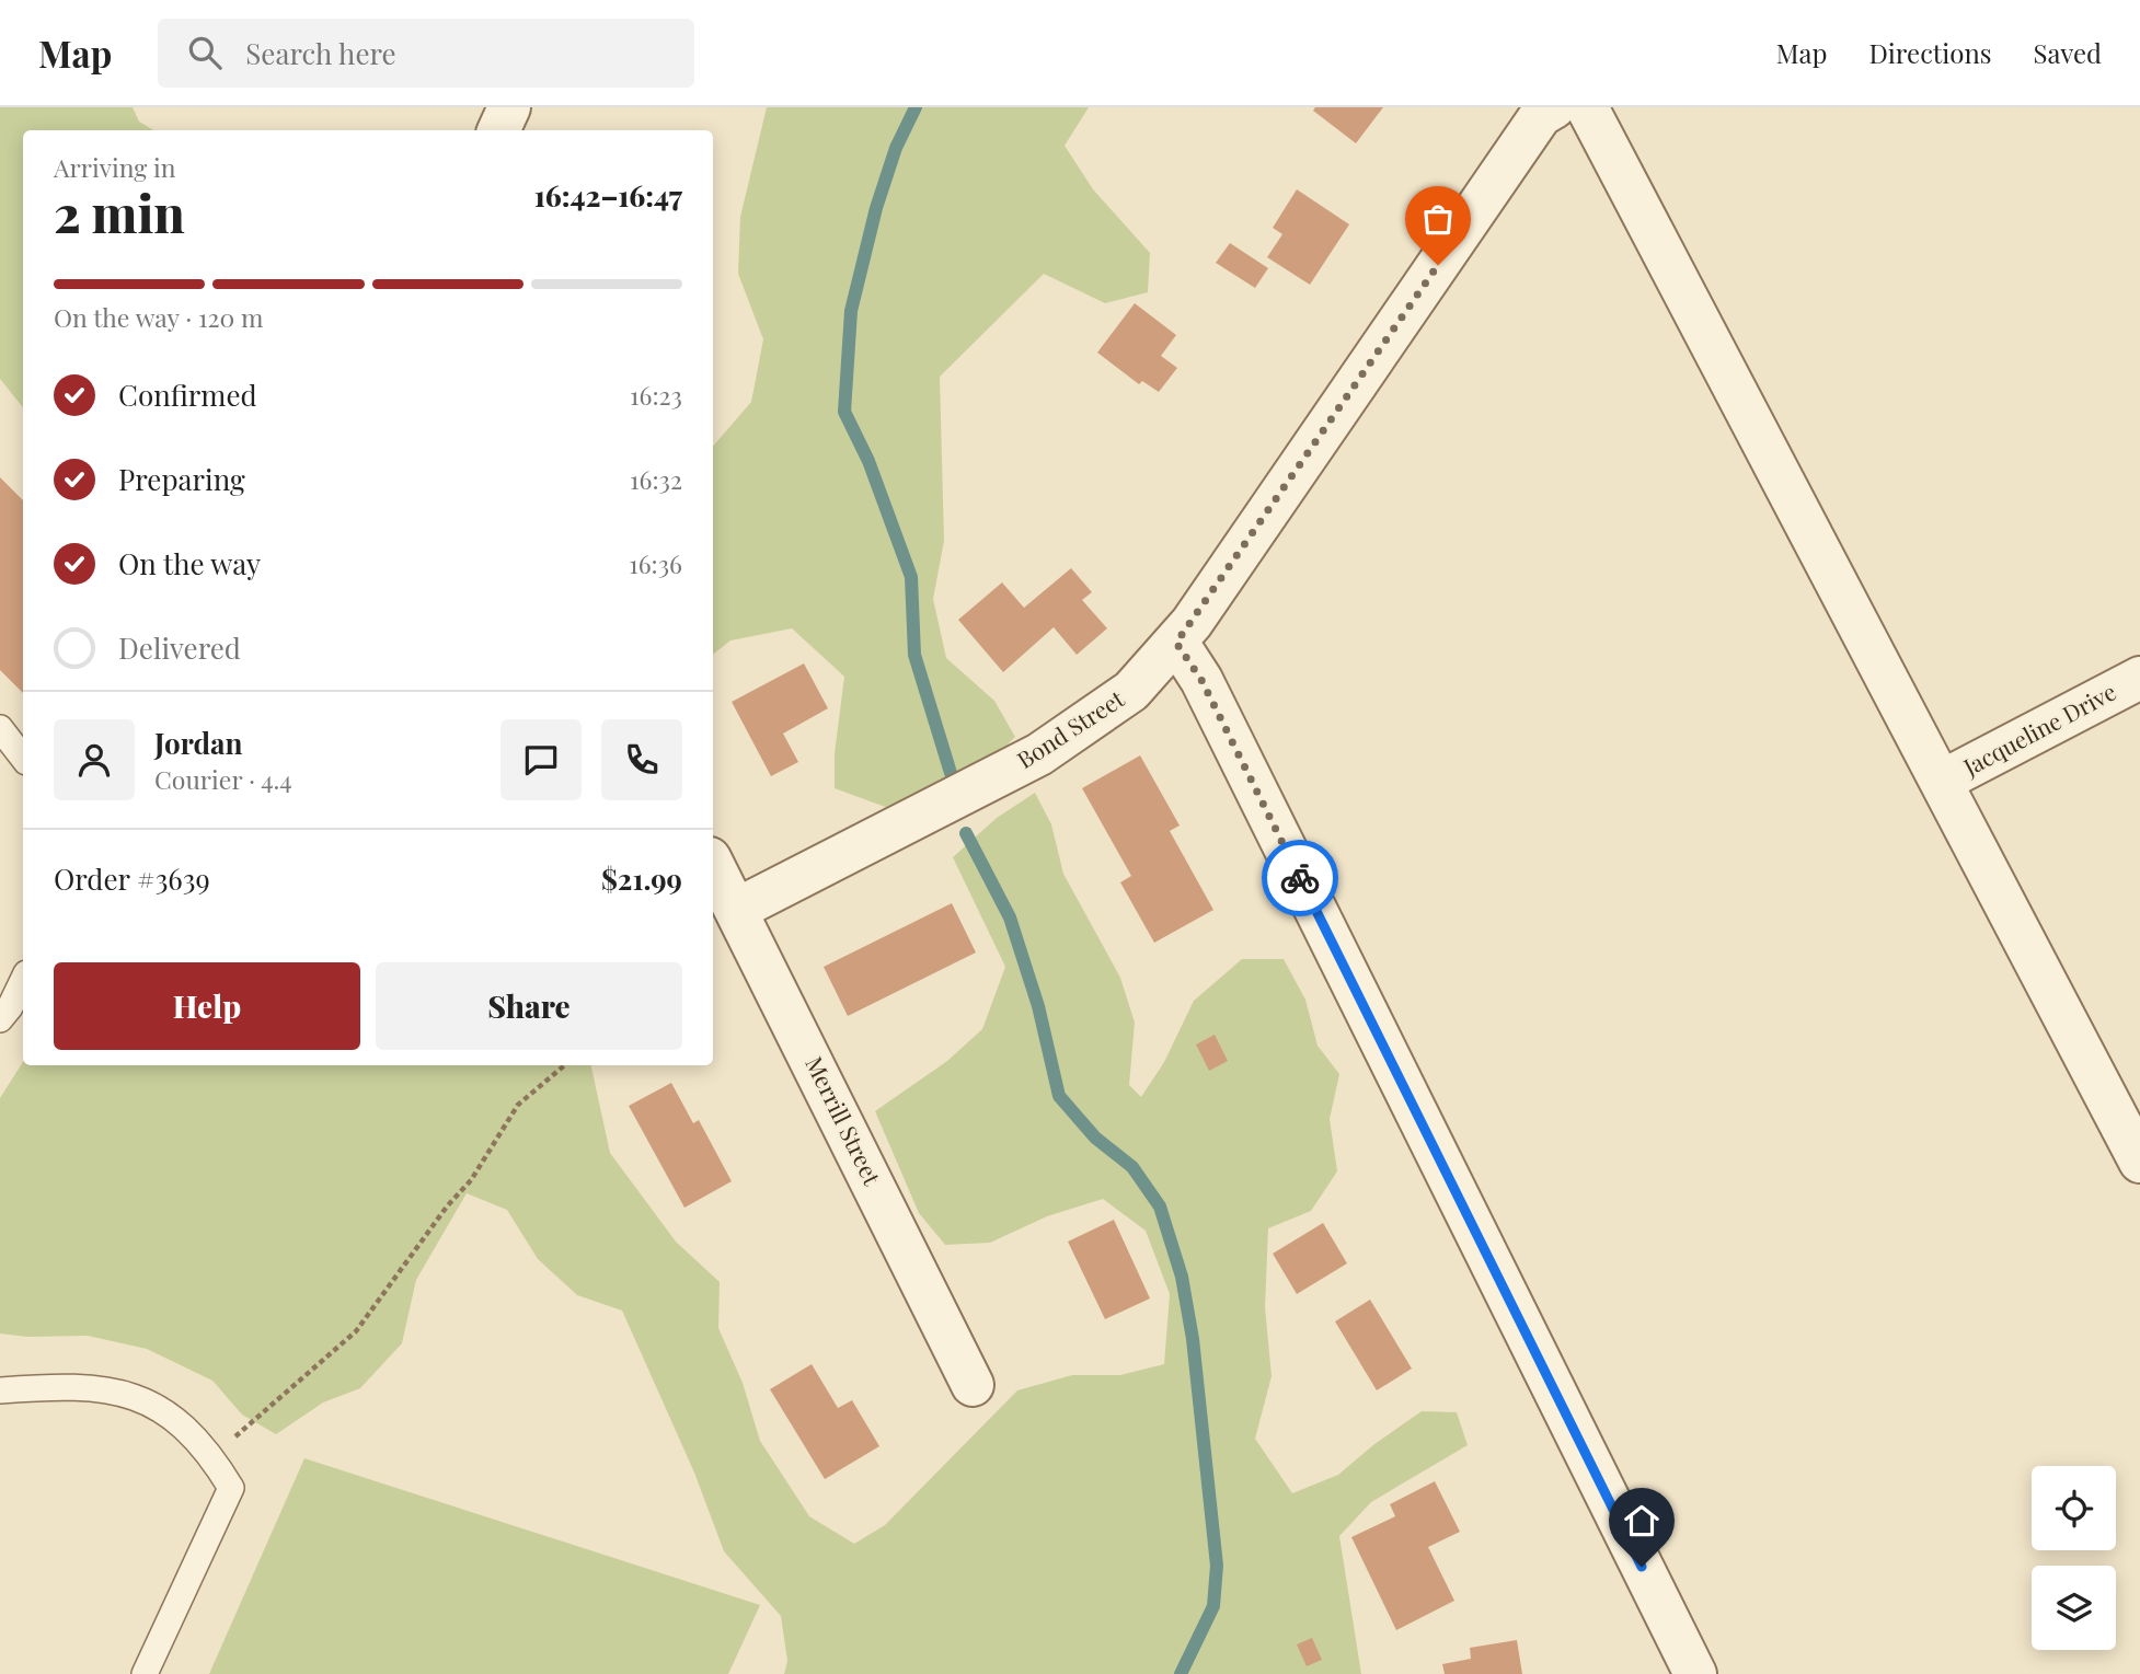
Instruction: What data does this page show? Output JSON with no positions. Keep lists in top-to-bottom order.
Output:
{
  "streets": {
    "street": ["Bond Street", "Jacqueline Drive", "Merrill Street"]
  },
  "crossings": [
    ["Bond Street", "Merrill Street"]
  ],
  "page": {
    "header": "Map",
    "search": "Search here",
    "nav": ["Map", "Directions", "Saved"],
    "heading": ["2 min", "Arriving in", "16:42–16:47"],
    "panel": [
      "Jordan",
      "Courier · 4.4",
      "Order #3639",
      "$21.99"
    ],
    "bar": "On the way · 120 m",
    "list": [
      ["Confirmed", "16:23"],
      ["Preparing", "16:32"],
      ["On the way", "16:36"],
      "Delivered"
    ],
    "buttons": ["Help", "Share"]
  }
}
